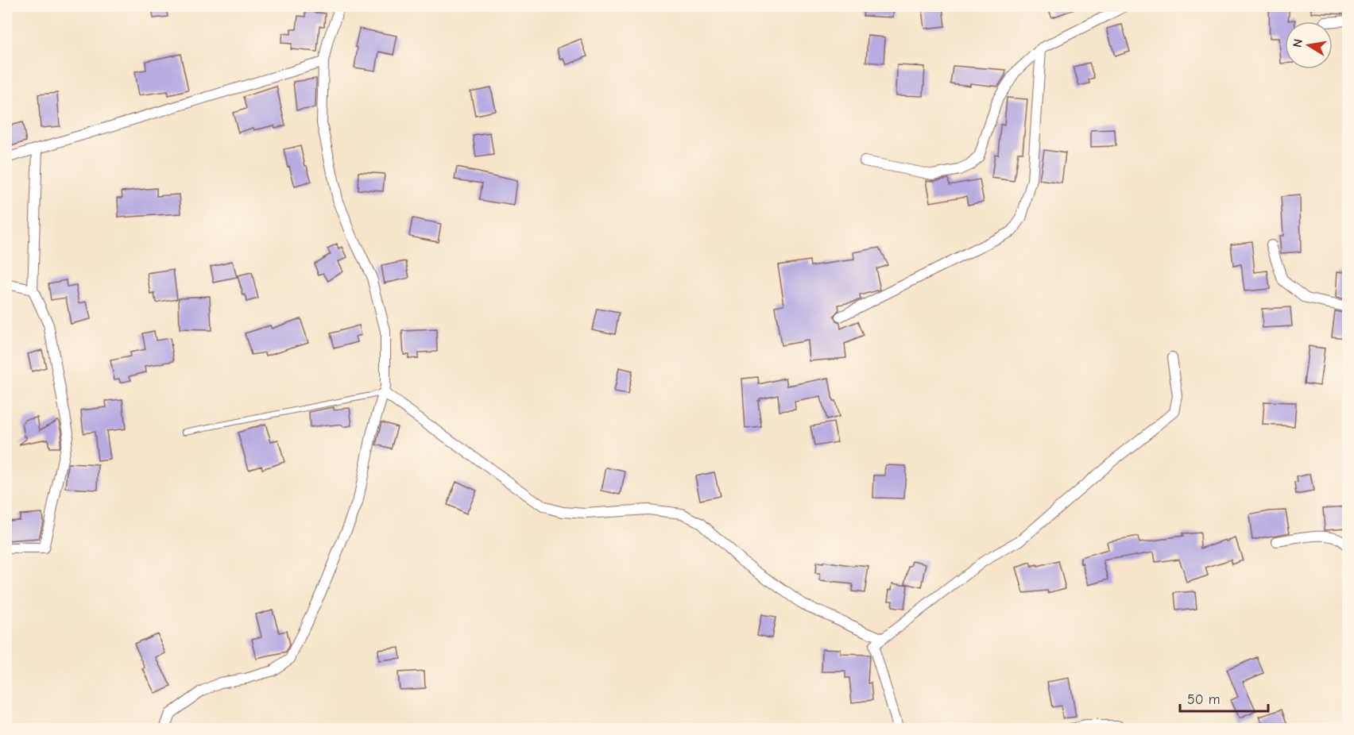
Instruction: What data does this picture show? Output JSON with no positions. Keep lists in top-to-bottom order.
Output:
{
  "scale_bar": "50 m",
  "north": "left"
}
